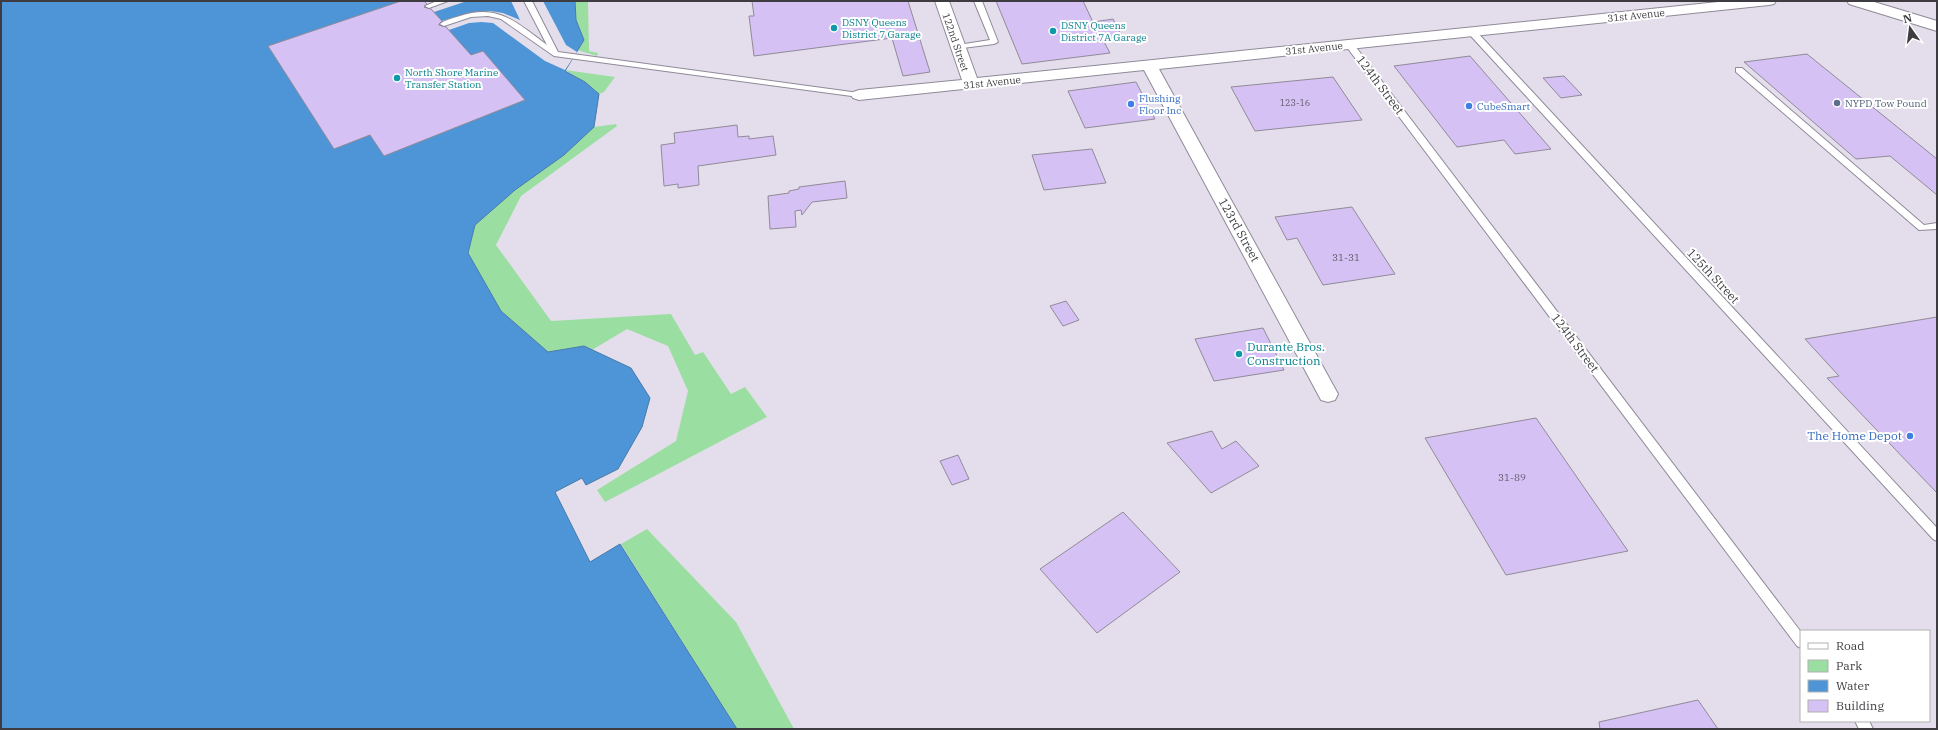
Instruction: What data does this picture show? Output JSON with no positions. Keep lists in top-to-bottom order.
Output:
{
  "streets": {
    "street": ["31st Avenue", "122nd Street", "123rd Street"],
    "lane": ["124th Street", "125th Street"]
  },
  "crossings": [
    ["31st Avenue", "122nd Street"],
    ["31st Avenue", "124th Street"],
    ["31st Avenue", "123rd Street"],
    ["31st Avenue", "125th Street"]
  ],
  "places": [
    "DSNY Queens District 7 Garage",
    "DSNY Queens District 7A Garage",
    "North Shore Marine Transfer Station",
    "NYPD Tow Pound",
    "Flushing Floor Inc",
    "CubeSmart",
    "Durante Bros. Construction",
    "The Home Depot"
  ],
  "house_numbers": ["123-16", "31-31", "31-89"],
  "legend": [
    "Road",
    "Park",
    "Water",
    "Building"
  ],
  "north": "top"
}
